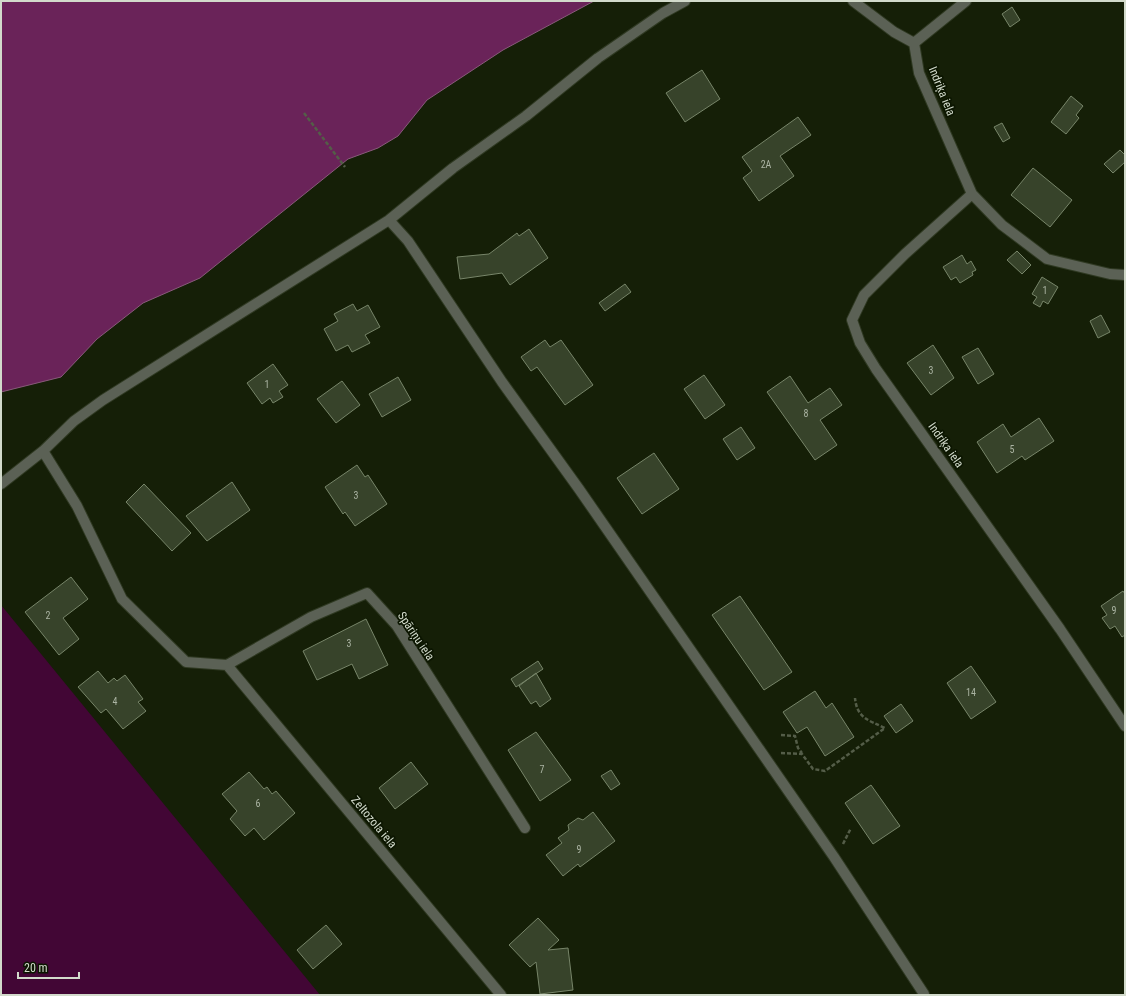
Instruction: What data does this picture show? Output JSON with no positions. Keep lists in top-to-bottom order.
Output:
{
  "streets": {
    "street": ["Indriķa iela", "Spāriņu iela", "Zeltozola iela"]
  },
  "crossings": [
    ["Spāriņu iela", "Zeltozola iela"]
  ],
  "house_numbers": [
    "2A",
    "1",
    "3",
    "1",
    "8",
    "5",
    "3",
    "9",
    "2",
    "3",
    "14",
    "4",
    "7",
    "6",
    "9"
  ],
  "scale_bar": "20 m"
}
